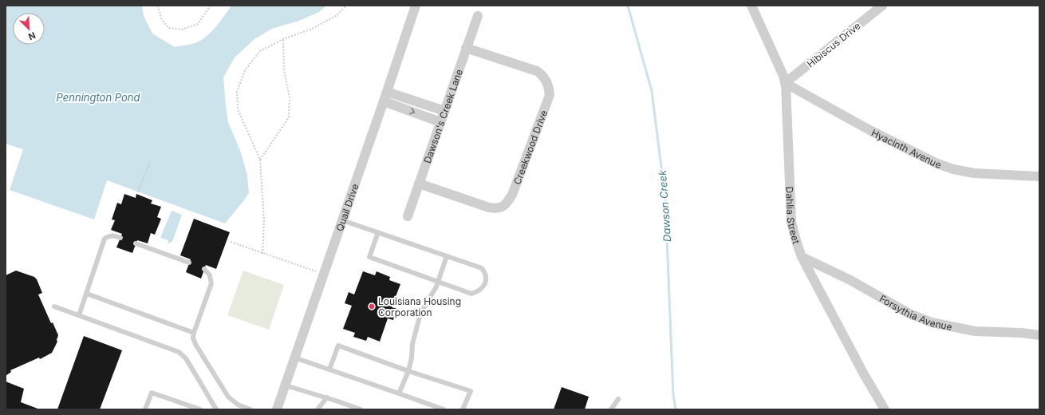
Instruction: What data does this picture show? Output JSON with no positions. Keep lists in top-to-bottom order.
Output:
{
  "streets": {
    "street": [
      "Hibiscus Drive",
      "Dawson's Creek Lane",
      "Creekwood Drive",
      "Hyacinth Avenue",
      "Quail Drive",
      "Dahlia Street",
      "Forsythia Avenue"
    ]
  },
  "crossings": [
    ["Hibiscus Drive", "Hyacinth Avenue"],
    ["Hibiscus Drive", "Dahlia Street"],
    ["Dawson's Creek Lane", "Creekwood Drive"],
    ["Hyacinth Avenue", "Dahlia Street"],
    ["Dahlia Street", "Forsythia Avenue"]
  ],
  "water": ["Pennington Pond", "Dawson Creek"],
  "places": ["Louisiana Housing Corporation"],
  "north": "bottom right"
}
